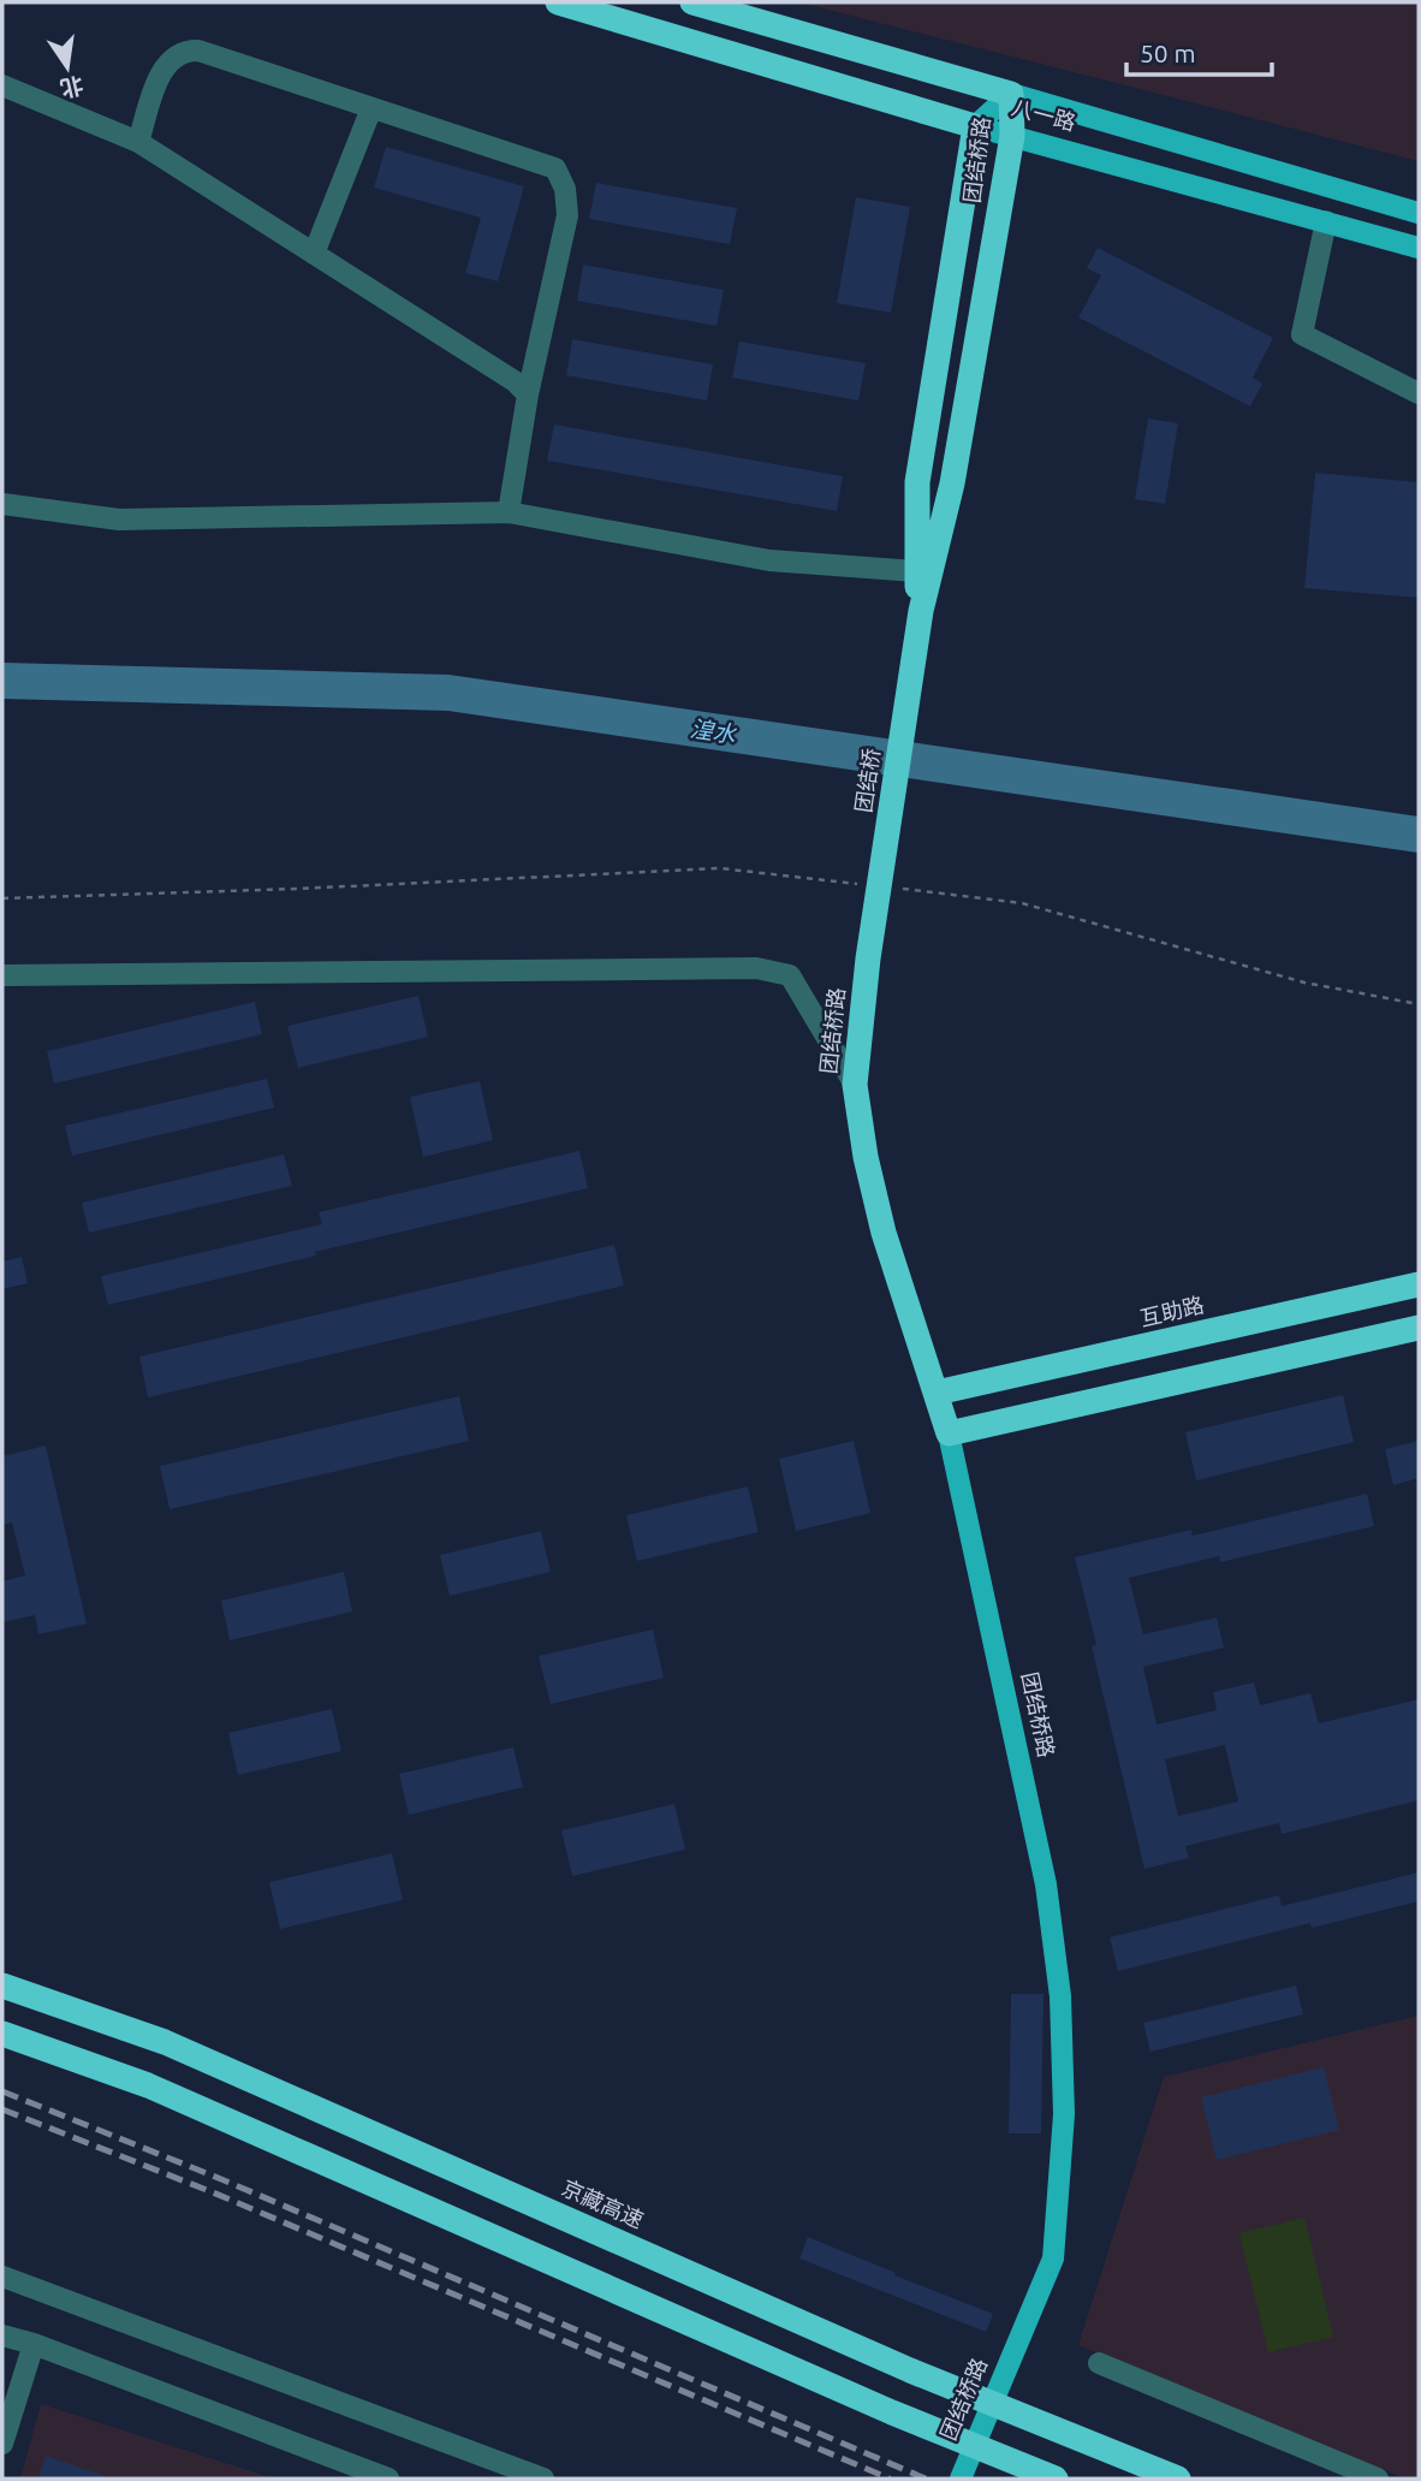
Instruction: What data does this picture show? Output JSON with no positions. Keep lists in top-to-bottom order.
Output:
{
  "streets": {
    "highway": [
      "八一路",
      "团结桥路",
      "团结桥",
      "互助路",
      "京藏高速"
    ]
  },
  "crossings": [
    ["八一路", "团结桥路"],
    ["团结桥路", "团结桥"],
    ["团结桥路", "互助路"]
  ],
  "water": ["湟水"],
  "scale_bar": "50 m",
  "north": "bottom"
}
